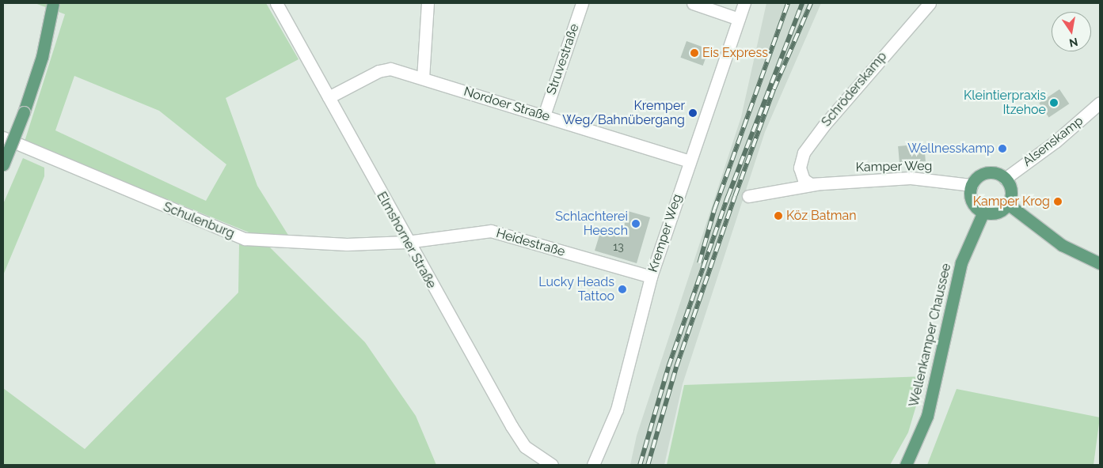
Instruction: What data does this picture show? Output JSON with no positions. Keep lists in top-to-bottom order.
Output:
{
  "streets": {
    "main road": ["Wellenkamper Chaussee"],
    "street": [
      "Struvestraße",
      "Schröderskamp",
      "Nordoer Straße",
      "Alsenskamp",
      "Kamper Weg",
      "Schulenburg",
      "Kremper Weg",
      "Elmshorner Straße",
      "Heidestraße"
    ]
  },
  "crossings": [
    ["Struvestraße", "Nordoer Straße"],
    ["Schröderskamp", "Kamper Weg"],
    ["Nordoer Straße", "Kremper Weg"],
    ["Nordoer Straße", "Elmshorner Straße"],
    ["Alsenskamp", "Kamper Weg"],
    ["Alsenskamp", "Wellenkamper Chaussee"],
    ["Kamper Weg", "Wellenkamper Chaussee"],
    ["Schulenburg", "Elmshorner Straße"],
    ["Schulenburg", "Heidestraße"],
    ["Kremper Weg", "Heidestraße"],
    ["Elmshorner Straße", "Heidestraße"]
  ],
  "places": [
    "Eis Express",
    "Kleintierpraxis Itzehoe",
    "Kremper Weg/Bahnübergang",
    "Wellnesskamp",
    "Kamper Krog",
    "Köz Batman",
    "Schlachterei Heesch",
    "Lucky Heads Tattoo"
  ],
  "house_numbers": ["13"],
  "north": "bottom"
}
